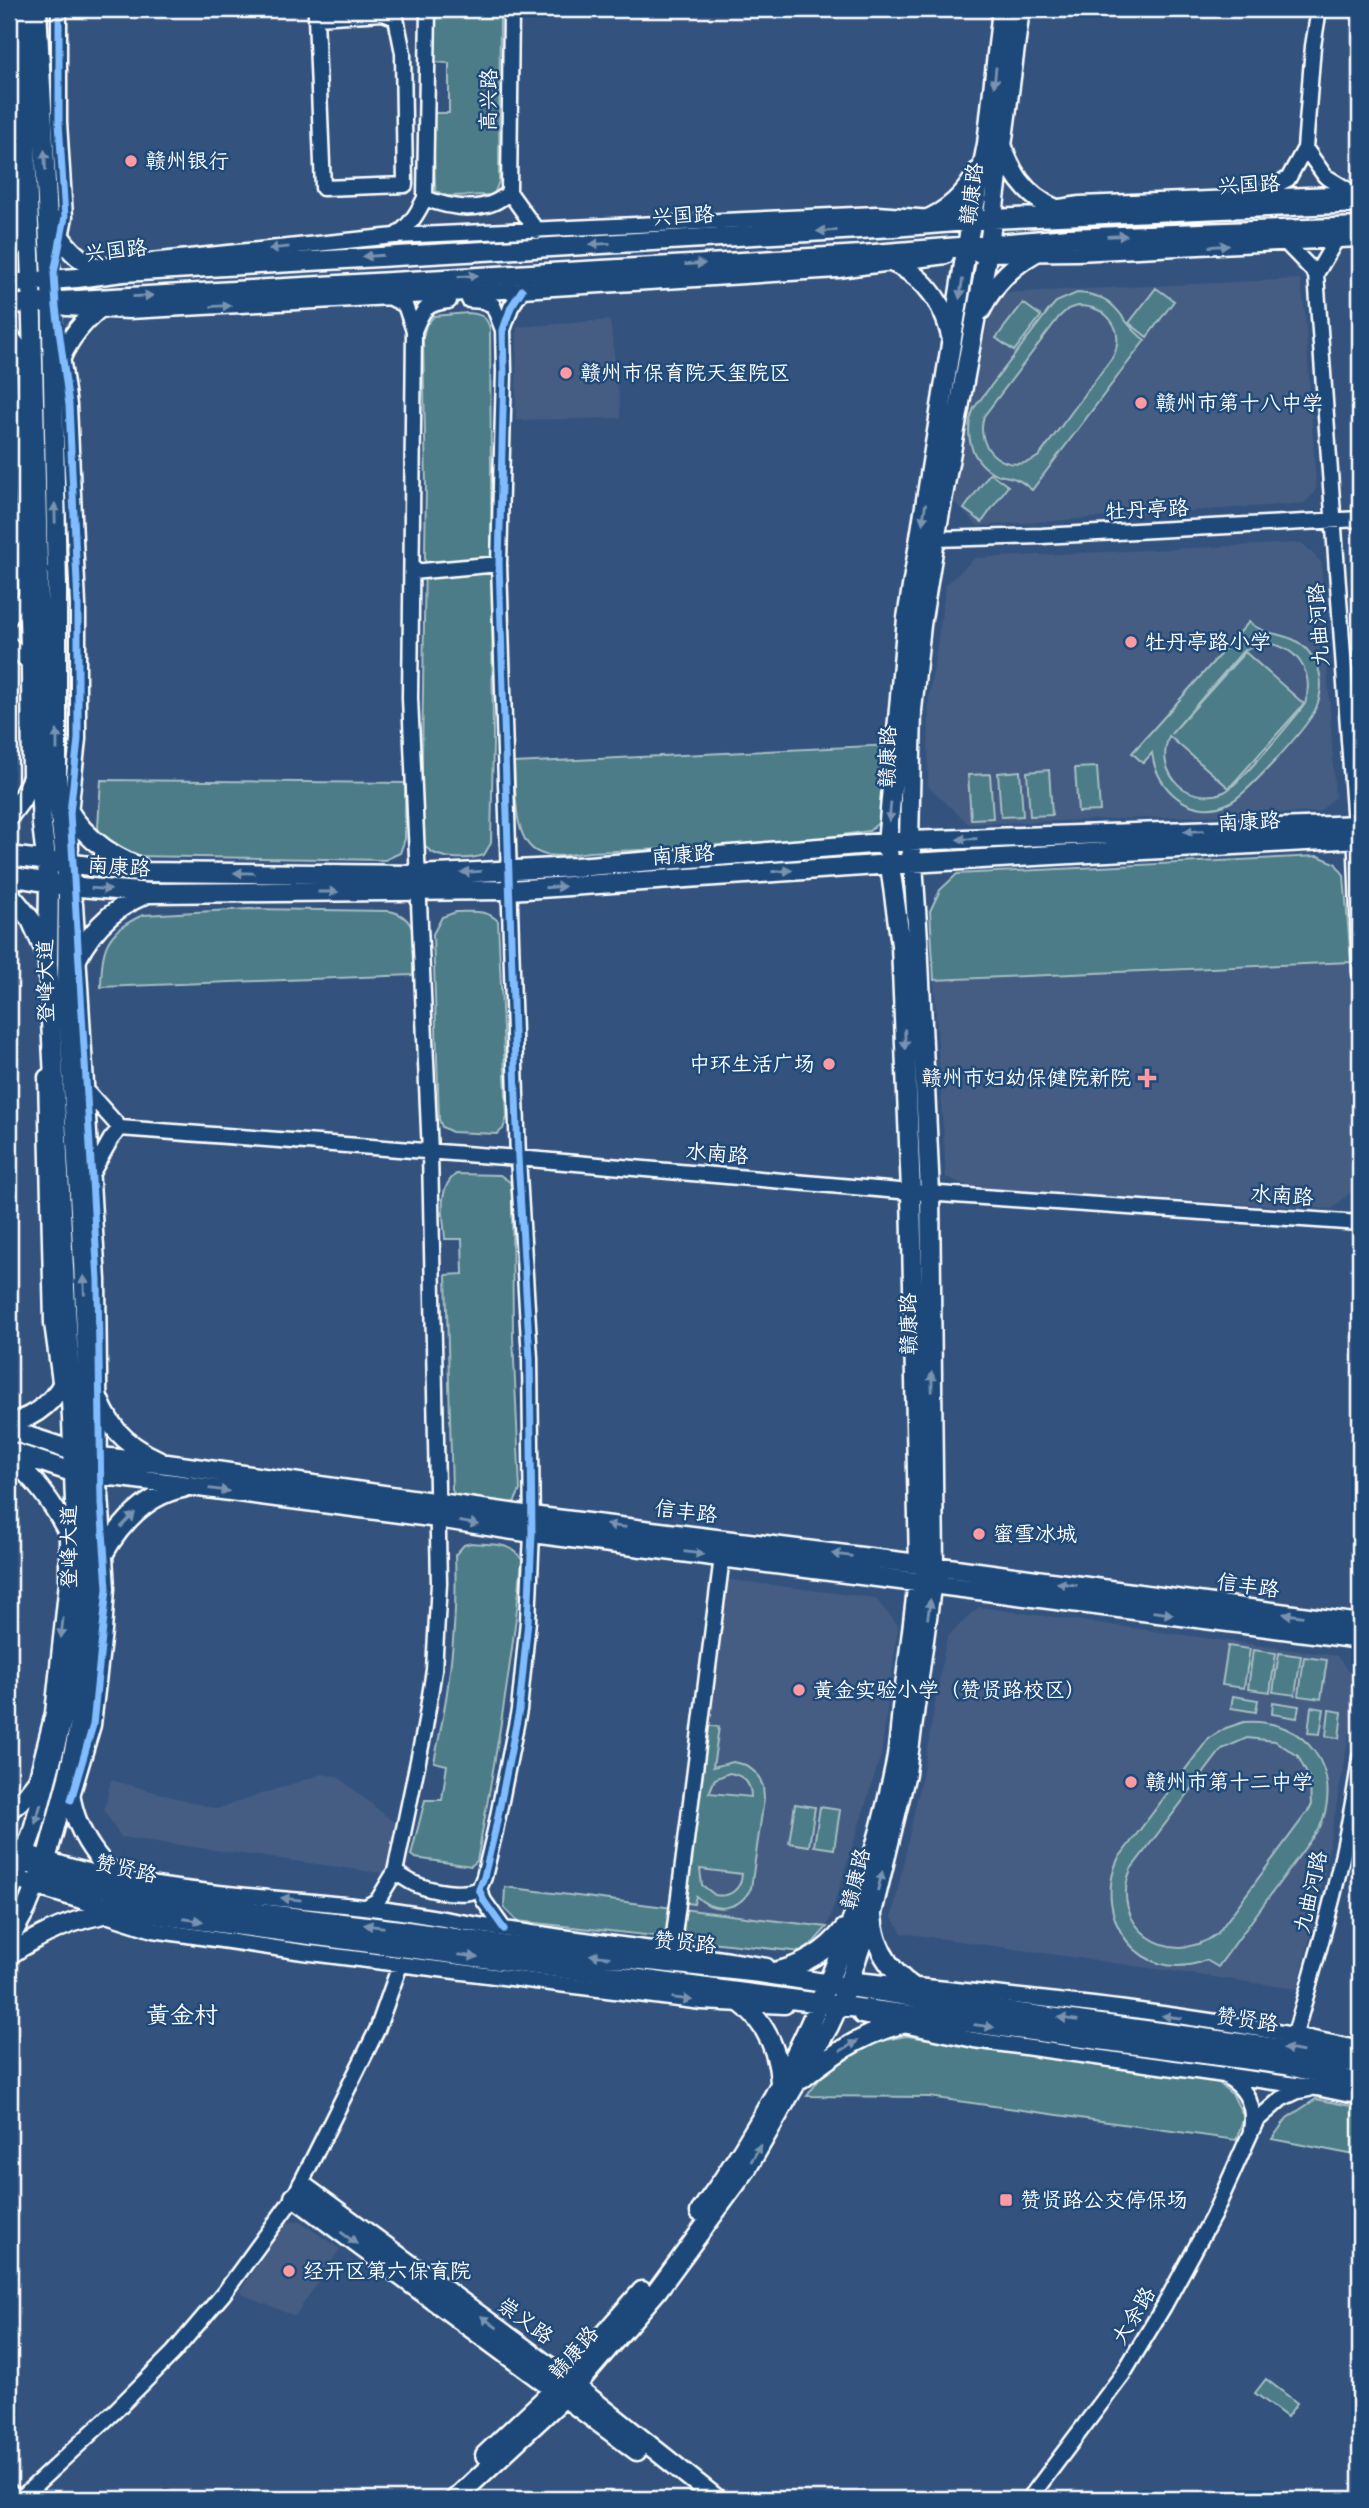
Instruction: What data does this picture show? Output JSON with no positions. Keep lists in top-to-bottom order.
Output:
{
  "streets": {
    "main road": [
      "兴国路",
      "赣康路",
      "南康路",
      "登峰大道",
      "信丰路",
      "赞贤路",
      "崇义路"
    ],
    "street": [
      "高兴路",
      "牡丹亭路",
      "九曲河路",
      "水南路",
      "大余路"
    ]
  },
  "crossings": [
    ["兴国路", "赣康路"],
    ["兴国路", "登峰大道"],
    ["赣康路", "牡丹亭路"],
    ["赣康路", "南康路"],
    ["赣康路", "水南路"],
    ["赣康路", "信丰路"],
    ["赣康路", "赞贤路"],
    ["赣康路", "崇义路"],
    ["牡丹亭路", "九曲河路"],
    ["九曲河路", "南康路"],
    ["南康路", "登峰大道"],
    ["登峰大道", "信丰路"],
    ["登峰大道", "赞贤路"]
  ],
  "districts": ["黄金村"],
  "places": {
    "other": [
      "赣州银行",
      "赣州市保育院天玺院区",
      "赣州市第十八中学",
      "牡丹亭路小学",
      "中环生活广场",
      "蜜雪冰城",
      "黄金实验小学（赞贤路校区）",
      "赣州市第十二中学",
      "经开区第六保育院"
    ],
    "health": ["赣州市妇幼保健院新院"],
    "transit": ["赞贤路公交停保场"]
  }
}
